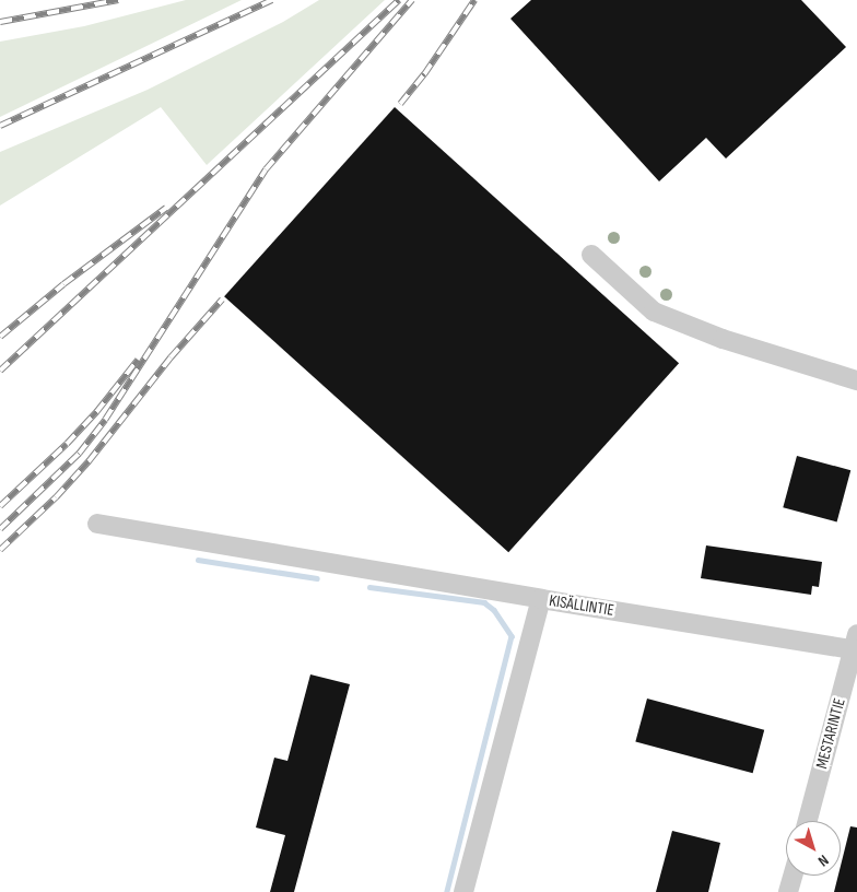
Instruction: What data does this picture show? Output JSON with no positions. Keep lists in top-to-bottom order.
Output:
{
  "streets": {
    "street": ["KISÄLLINTIE", "MESTARINTIE"]
  },
  "crossings": [
    ["KISÄLLINTIE", "MESTARINTIE"]
  ],
  "north": "bottom right"
}
